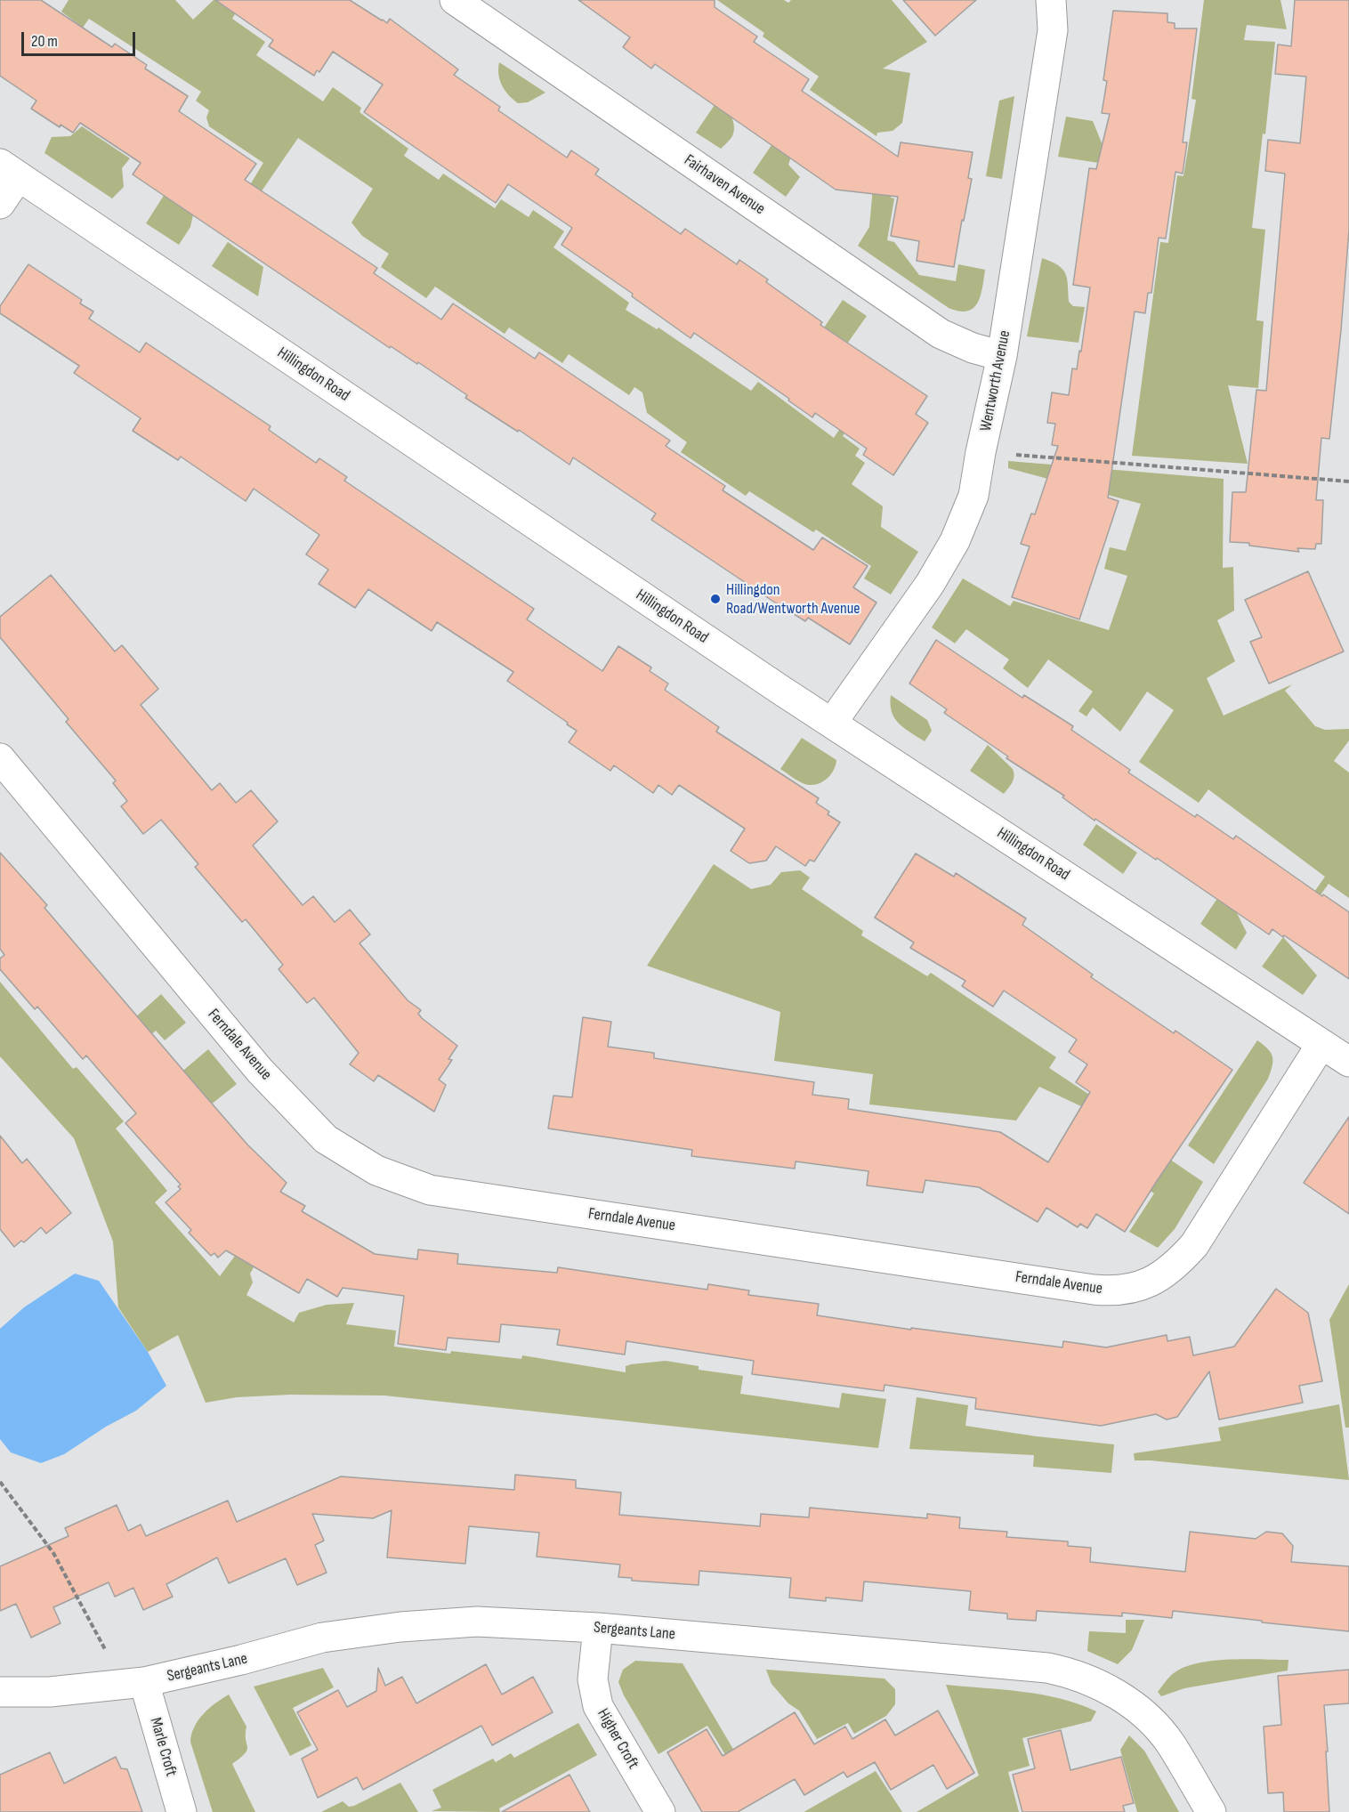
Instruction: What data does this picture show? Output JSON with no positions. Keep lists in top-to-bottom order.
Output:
{
  "streets": {
    "street": [
      "Fairhaven Avenue",
      "Hillingdon Road",
      "Wentworth Avenue",
      "Ferndale Avenue",
      "Sergeants Lane",
      "Higher Croft",
      "Marle Croft"
    ]
  },
  "crossings": [
    ["Fairhaven Avenue", "Wentworth Avenue"],
    ["Hillingdon Road", "Wentworth Avenue"],
    ["Hillingdon Road", "Ferndale Avenue"],
    ["Sergeants Lane", "Higher Croft"],
    ["Sergeants Lane", "Marle Croft"]
  ],
  "places": ["Hillingdon Road/Wentworth Avenue"],
  "scale_bar": "20 m"
}
